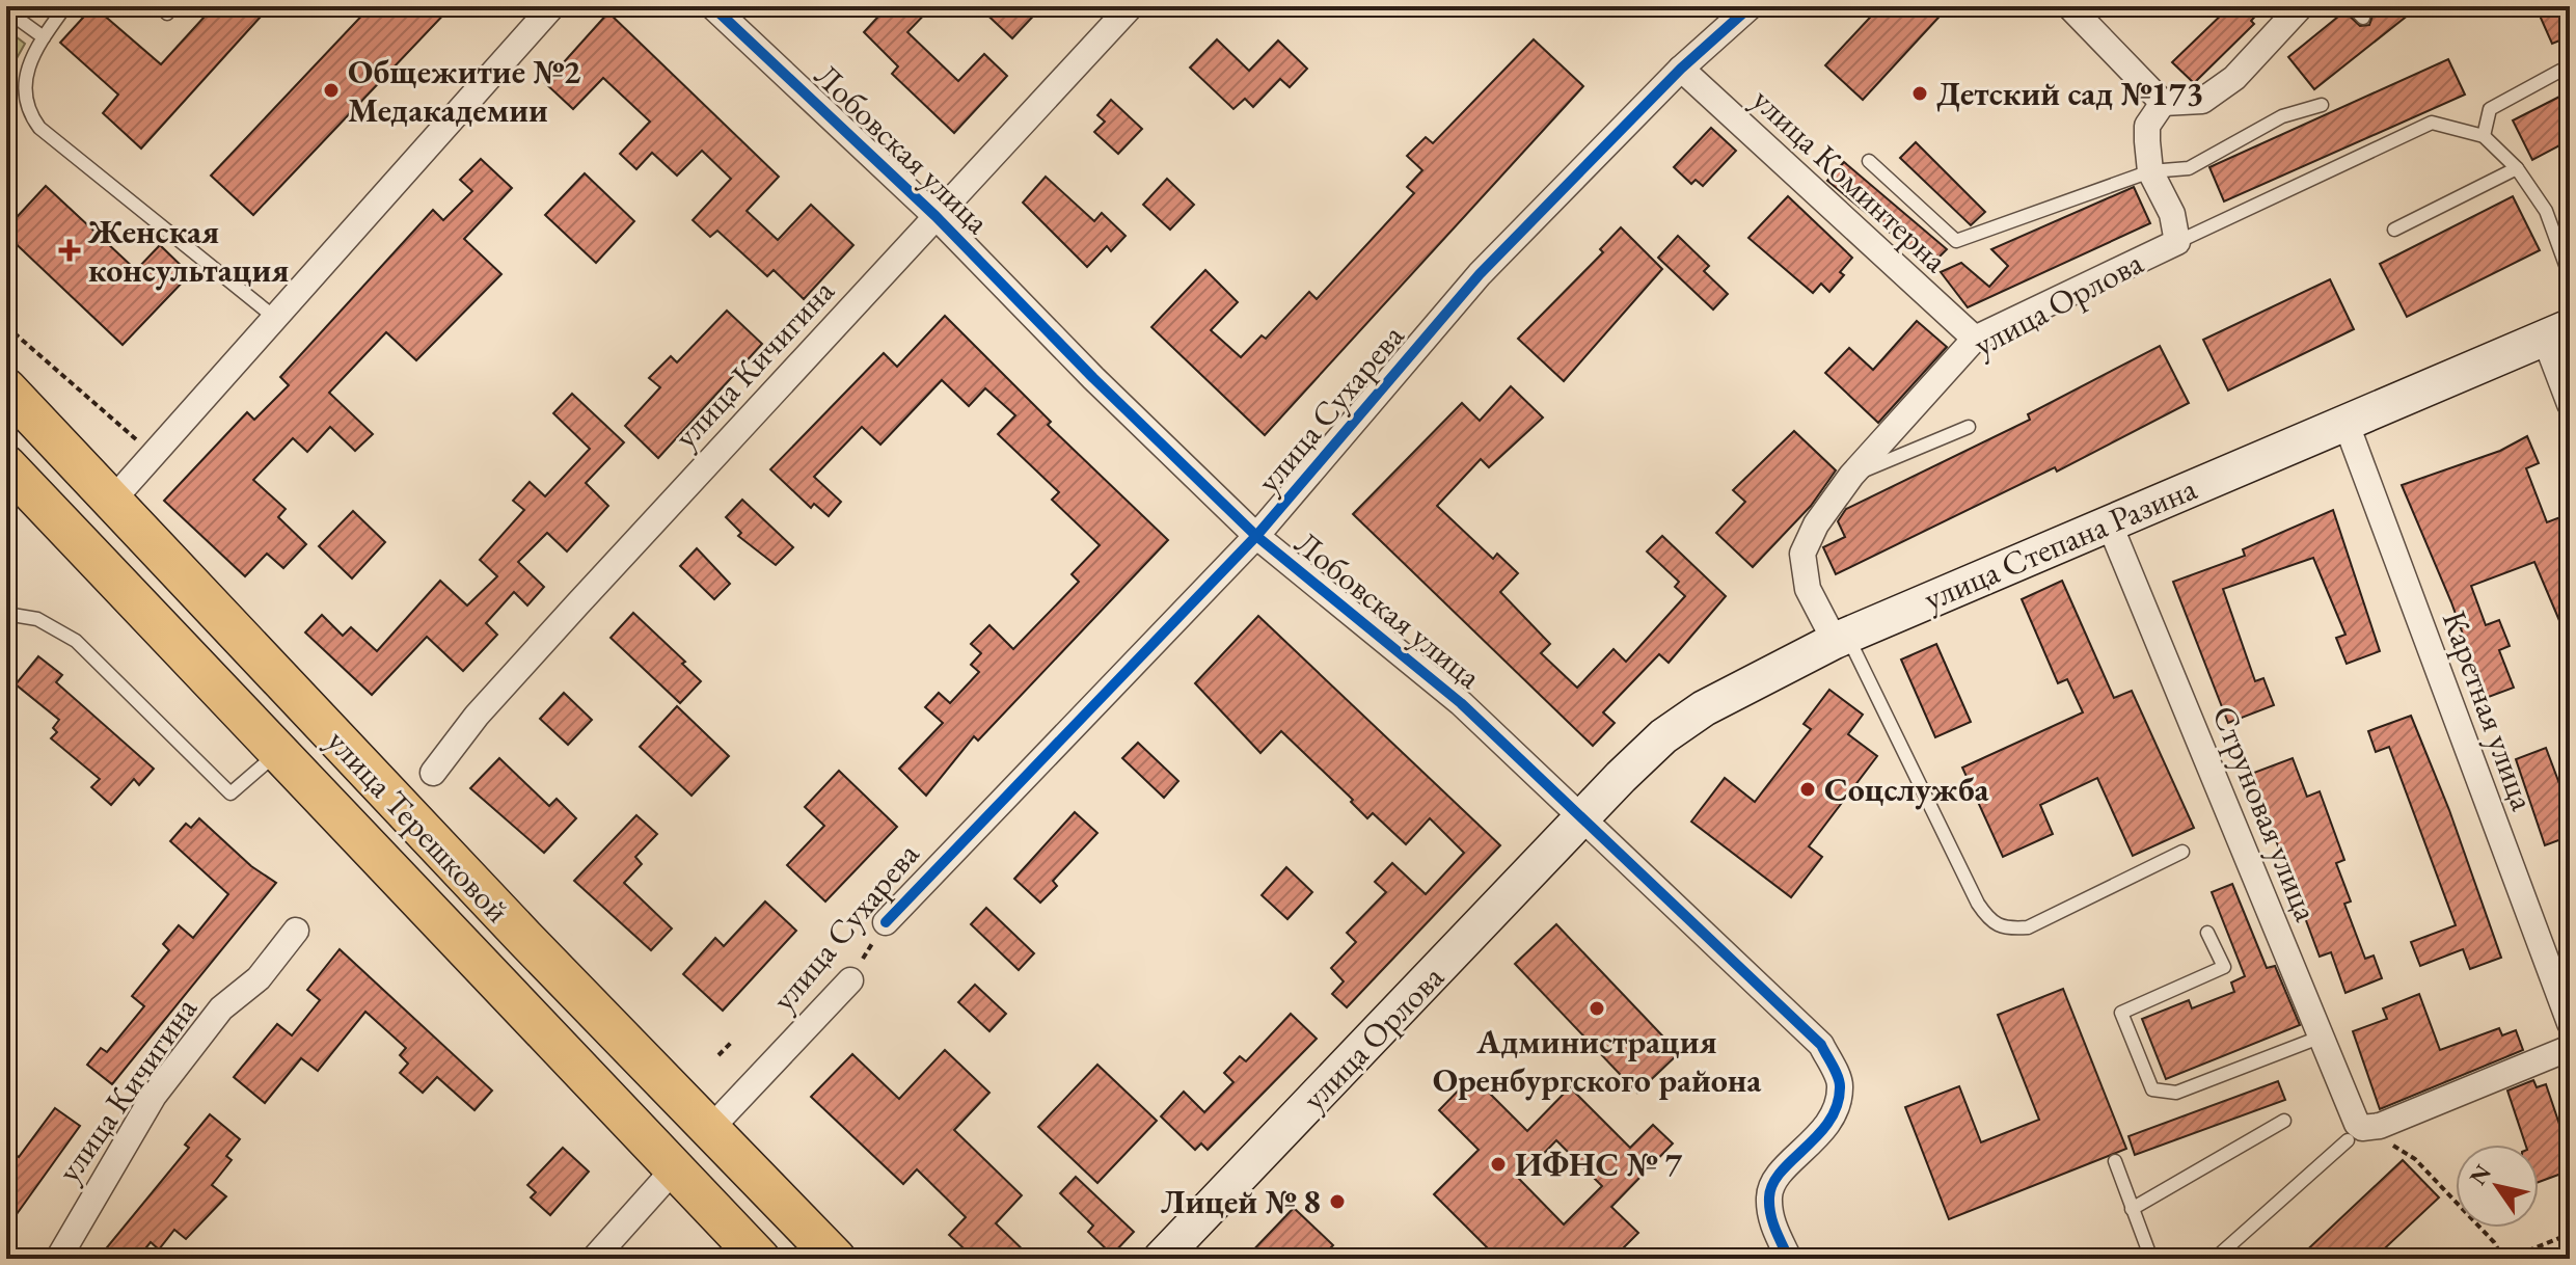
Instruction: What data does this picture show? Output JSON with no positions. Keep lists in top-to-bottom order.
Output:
{
  "streets": {
    "main road": ["улица Орлова", "улица Степана Разина", "улица Терешковой"],
    "street": [
      "Лобовская улица",
      "улица Коминтерна",
      "улица Кичигина",
      "улица Сухарева",
      "Каретная улица",
      "Струновая улица"
    ]
  },
  "crossings": [
    ["Лобовская улица", "улица Орлова"],
    ["Лобовская улица", "улица Кичигина"],
    ["Лобовская улица", "улица Сухарева"],
    ["Лобовская улица", "улица Степана Разина"],
    ["улица Коминтерна", "улица Орлова"],
    ["улица Коминтерна", "улица Сухарева"],
    ["улица Орлова", "улица Степана Разина"],
    ["улица Сухарева", "улица Терешковой"],
    ["улица Степана Разина", "Каретная улица"],
    ["улица Степана Разина", "Струновая улица"]
  ],
  "places": {
    "other": [
      "Общежитие №2 Медакадемии",
      "Детский сад №173",
      "Соцслужба",
      "Администрация Оренбургского района",
      "ИФНС № 7",
      "Лицей № 8"
    ],
    "health": ["Женская консультация"]
  },
  "north": "top left"
}
